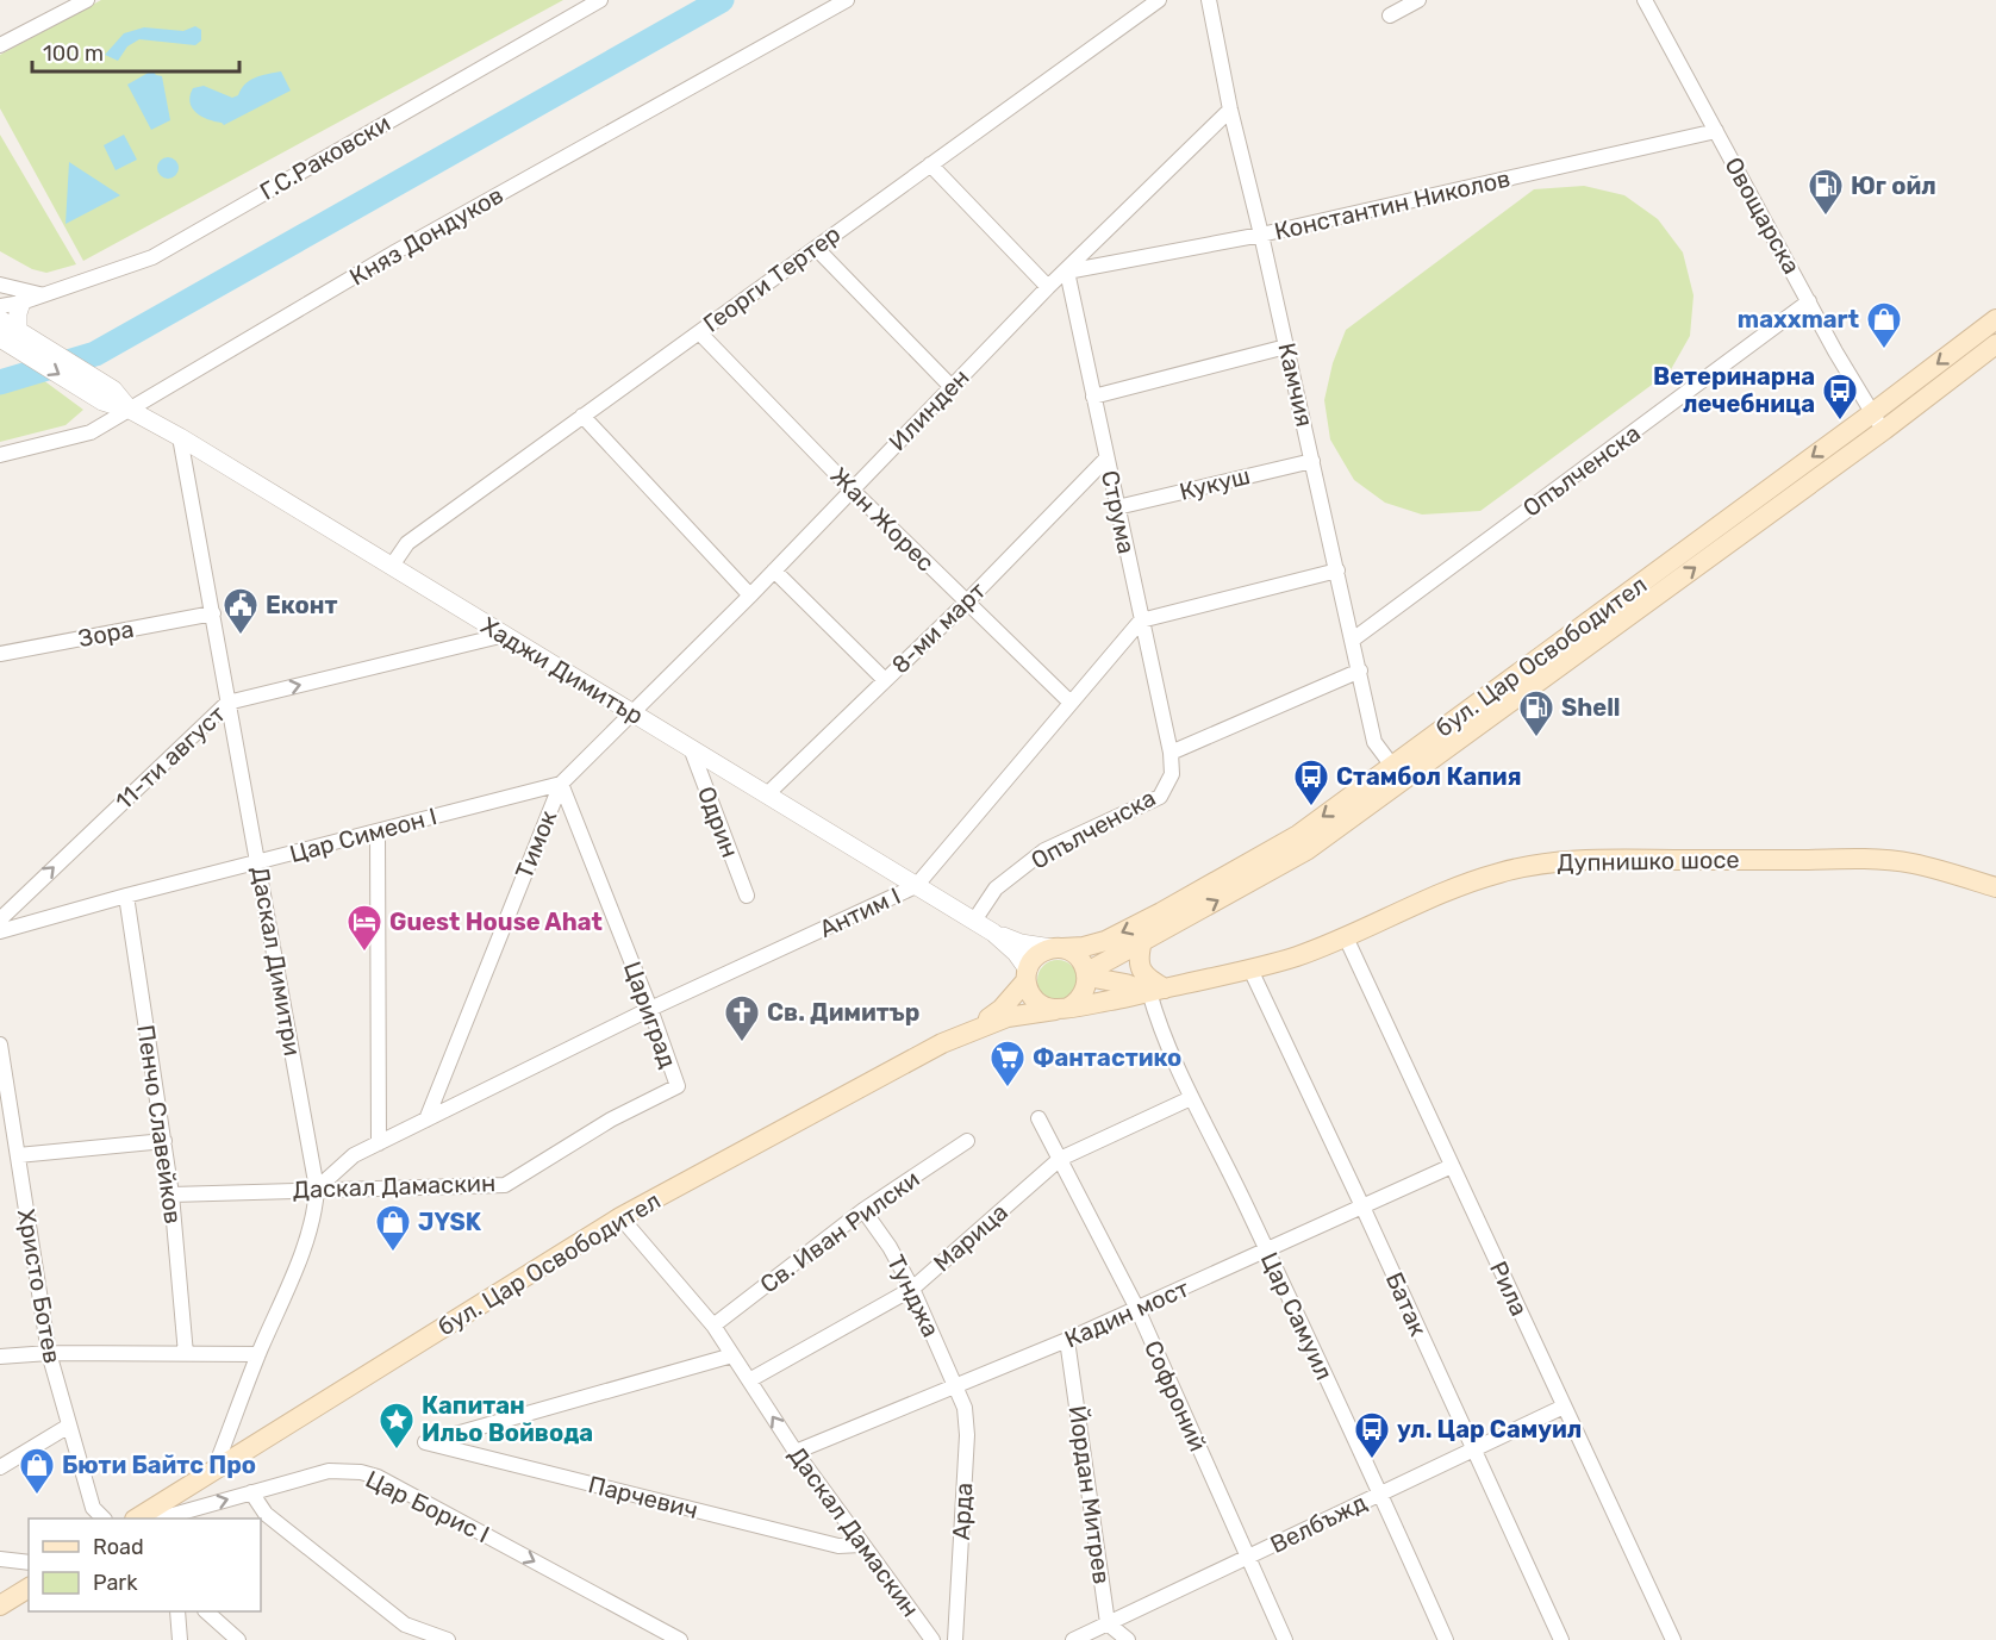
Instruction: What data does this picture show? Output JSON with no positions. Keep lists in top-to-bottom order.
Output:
{
  "streets": {
    "main road": ["бул. Цар Освободител", "Дупнишко шосе"],
    "street": [
      "Г.С.Раковски",
      "Константин Николов",
      "Овощарска",
      "Княз Дондуков",
      "Георги Тертер",
      "Камчия",
      "Илинден",
      "Опълченска",
      "Кукуш",
      "Струма",
      "Жан Жорес",
      "8-ми март",
      "Зора",
      "Хаджи Димитър",
      "11-ти август",
      "Одрин",
      "Цар Симеон I",
      "Тимок",
      "Антим I",
      "Даскал Димитри",
      "Цариград",
      "Пенчо Славейков",
      "Даскал Дамаскин",
      "Св. Иван Рилски",
      "Марица",
      "Христо Ботев",
      "Рила",
      "Тунджа",
      "Батак",
      "Кадин мост",
      "Цар Самуил",
      "Софроний",
      "Йордан Митрев",
      "Парчевич",
      "Цар Борис I",
      "Арда",
      "Велбъжд"
    ]
  },
  "crossings": [
    ["Константин Николов", "Овощарска"],
    ["Константин Николов", "Камчия"],
    ["Константин Николов", "Илинден"],
    ["Константин Николов", "Струма"],
    ["Овощарска", "Опълченска"],
    ["Овощарска", "бул. Цар Освободител"],
    ["Княз Дондуков", "Хаджи Димитър"],
    ["Георги Тертер", "Жан Жорес"],
    ["Георги Тертер", "Хаджи Димитър"],
    ["Камчия", "Илинден"],
    ["Камчия", "Опълченска"],
    ["Камчия", "Кукуш"],
    ["Камчия", "бул. Цар Освободител"],
    ["Илинден", "Струма"],
    ["Илинден", "Жан Жорес"],
    ["Илинден", "Хаджи Димитър"],
    ["Илинден", "Тимок"],
    ["Опълченска", "Струма"],
    ["Опълченска", "Хаджи Димитър"],
    ["Кукуш", "Струма"],
    ["Струма", "8-ми март"],
    ["Струма", "Антим I"],
    ["Жан Жорес", "8-ми март"],
    ["Жан Жорес", "Антим I"],
    ["8-ми март", "Хаджи Димитър"],
    ["Зора", "Даскал Димитри"],
    ["бул. Цар Освободител", "Дупнишко шосе"],
    ["бул. Цар Освободител", "Даскал Димитри"],
    ["бул. Цар Освободител", "Даскал Дамаскин"],
    ["Хаджи Димитър", "11-ти август"],
    ["Хаджи Димитър", "Одрин"],
    ["Хаджи Димитър", "Тимок"],
    ["Хаджи Димитър", "Антим I"],
    ["Хаджи Димитър", "Даскал Димитри"],
    ["11-ти август", "Даскал Димитри"],
    ["Цар Симеон I", "Тимок"],
    ["Цар Симеон I", "Даскал Димитри"],
    ["Цар Симеон I", "Цариград"],
    ["Цар Симеон I", "Пенчо Славейков"],
    ["Тимок", "Антим I"],
    ["Тимок", "Цариград"],
    ["Дупнишко шосе", "Рила"],
    ["Дупнишко шосе", "Батак"],
    ["Дупнишко шосе", "Цар Самуил"],
    ["Антим I", "Даскал Димитри"],
    ["Антим I", "Цариград"],
    ["Антим I", "Даскал Дамаскин"],
    ["Даскал Димитри", "Даскал Дамаскин"],
    ["Цариград", "Даскал Дамаскин"],
    ["Пенчо Славейков", "Даскал Дамаскин"],
    ["Даскал Дамаскин", "Св. Иван Рилски"],
    ["Даскал Дамаскин", "Марица"],
    ["Даскал Дамаскин", "Кадин мост"],
    ["Даскал Дамаскин", "Парчевич"],
    ["Св. Иван Рилски", "Тунджа"],
    ["Марица", "Тунджа"],
    ["Марица", "Цар Самуил"],
    ["Марица", "Софроний"],
    ["Рила", "Кадин мост"],
    ["Рила", "Велбъжд"],
    ["Тунджа", "Кадин мост"],
    ["Тунджа", "Арда"],
    ["Батак", "Кадин мост"],
    ["Батак", "Велбъжд"],
    ["Кадин мост", "Цар Самуил"],
    ["Кадин мост", "Софроний"],
    ["Кадин мост", "Йордан Митрев"],
    ["Кадин мост", "Арда"],
    ["Цар Самуил", "Велбъжд"],
    ["Софроний", "Велбъжд"],
    ["Йордан Митрев", "Велбъжд"]
  ],
  "one_way": ["11-ти август"],
  "places": {
    "fuel station": ["Юг ойл", "Shell"],
    "shop": ["maxxmart", "JYSK", "Бюти Байтс Про"],
    "bus stop": ["Ветеринарна лечебница", "Стамбол Капия", "ул. Цар Самуил"],
    "public building": ["Еконт"],
    "hotel": ["Guest House Ahat"],
    "church": ["Св. Димитър"],
    "supermarket": ["Фантастико"],
    "place": ["Капитан Ильо Войвода"]
  },
  "legend": ["Road", "Park"],
  "scale_bar": "100 m"
}
